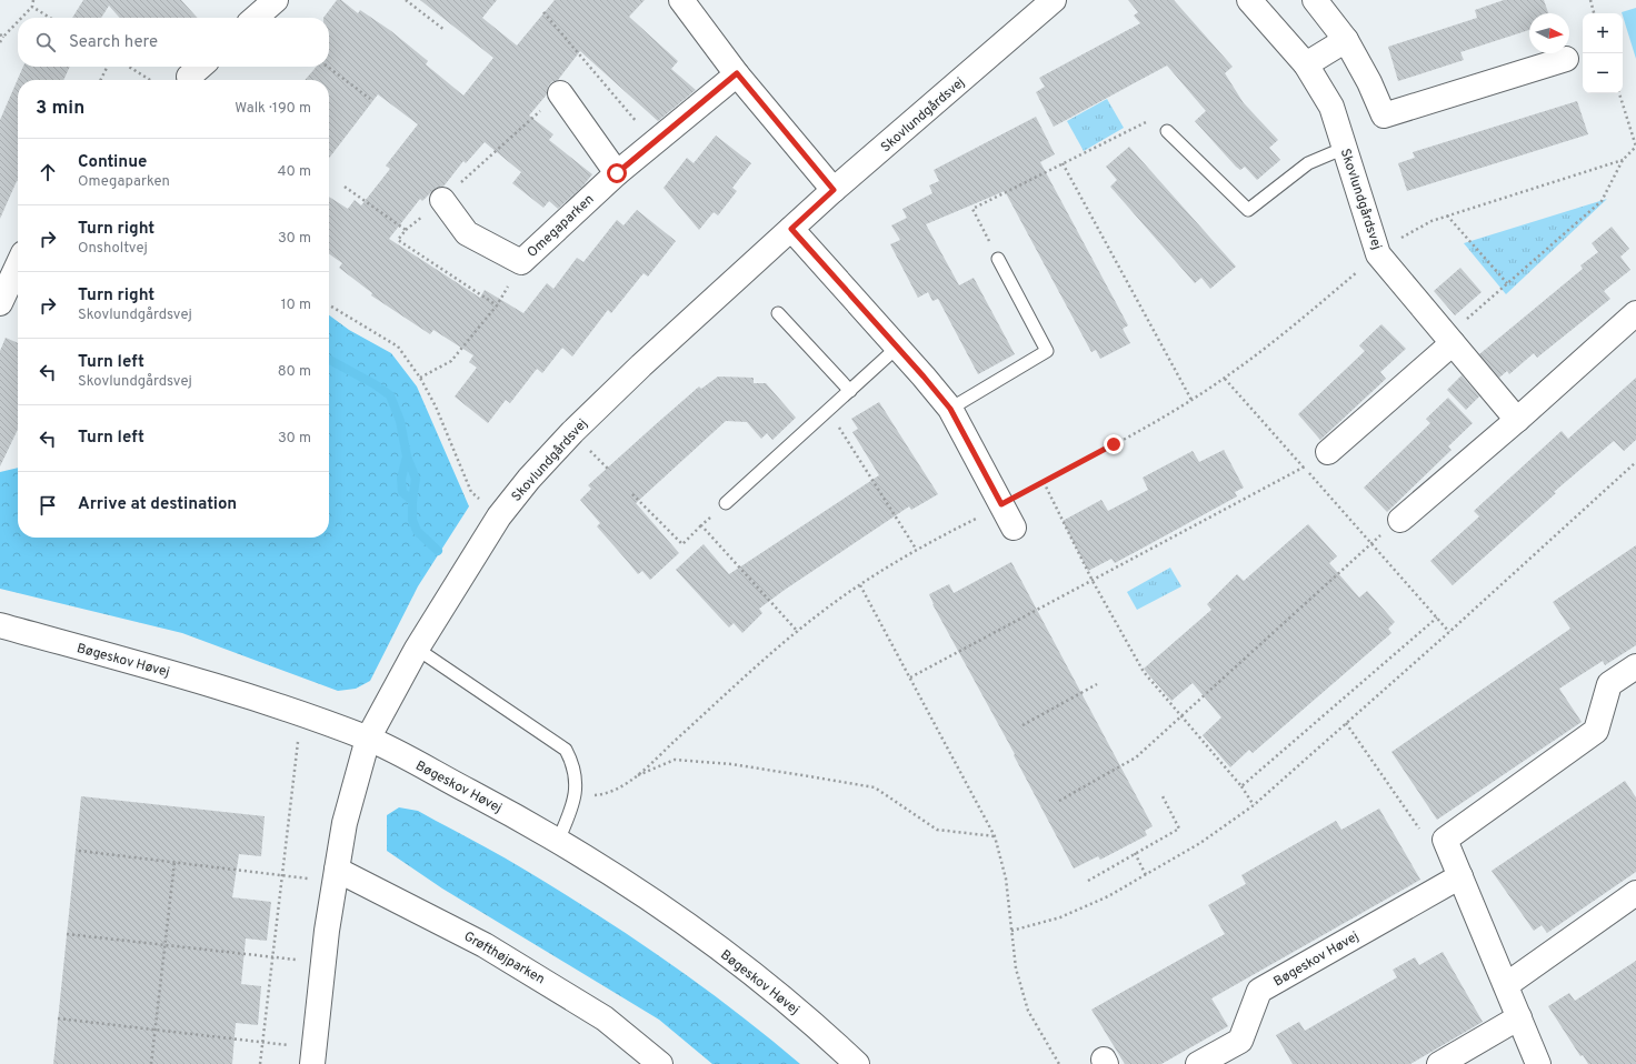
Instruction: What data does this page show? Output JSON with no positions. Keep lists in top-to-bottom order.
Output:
{
  "streets": {
    "street": [
      "Skovlundgårdsvej",
      "Omegaparken",
      "Bøgeskov Høvej",
      "Grøfthøjparken"
    ]
  },
  "crossings": [
    ["Skovlundgårdsvej", "Bøgeskov Høvej"]
  ],
  "north": "right",
  "page": {
    "map_buttons": ["+", "−"],
    "search": "Search here",
    "heading": ["3 min", "Walk · 190 m"],
    "list": [
      ["Continue", "Omegaparken", "40 m"],
      ["Turn right", "Onsholtvej", "30 m"],
      ["Turn right", "Skovlundgårdsvej", "10 m"],
      ["Turn left", "Skovlundgårdsvej", "80 m"],
      ["Turn left", "30 m"],
      "Arrive at destination"
    ]
  }
}
